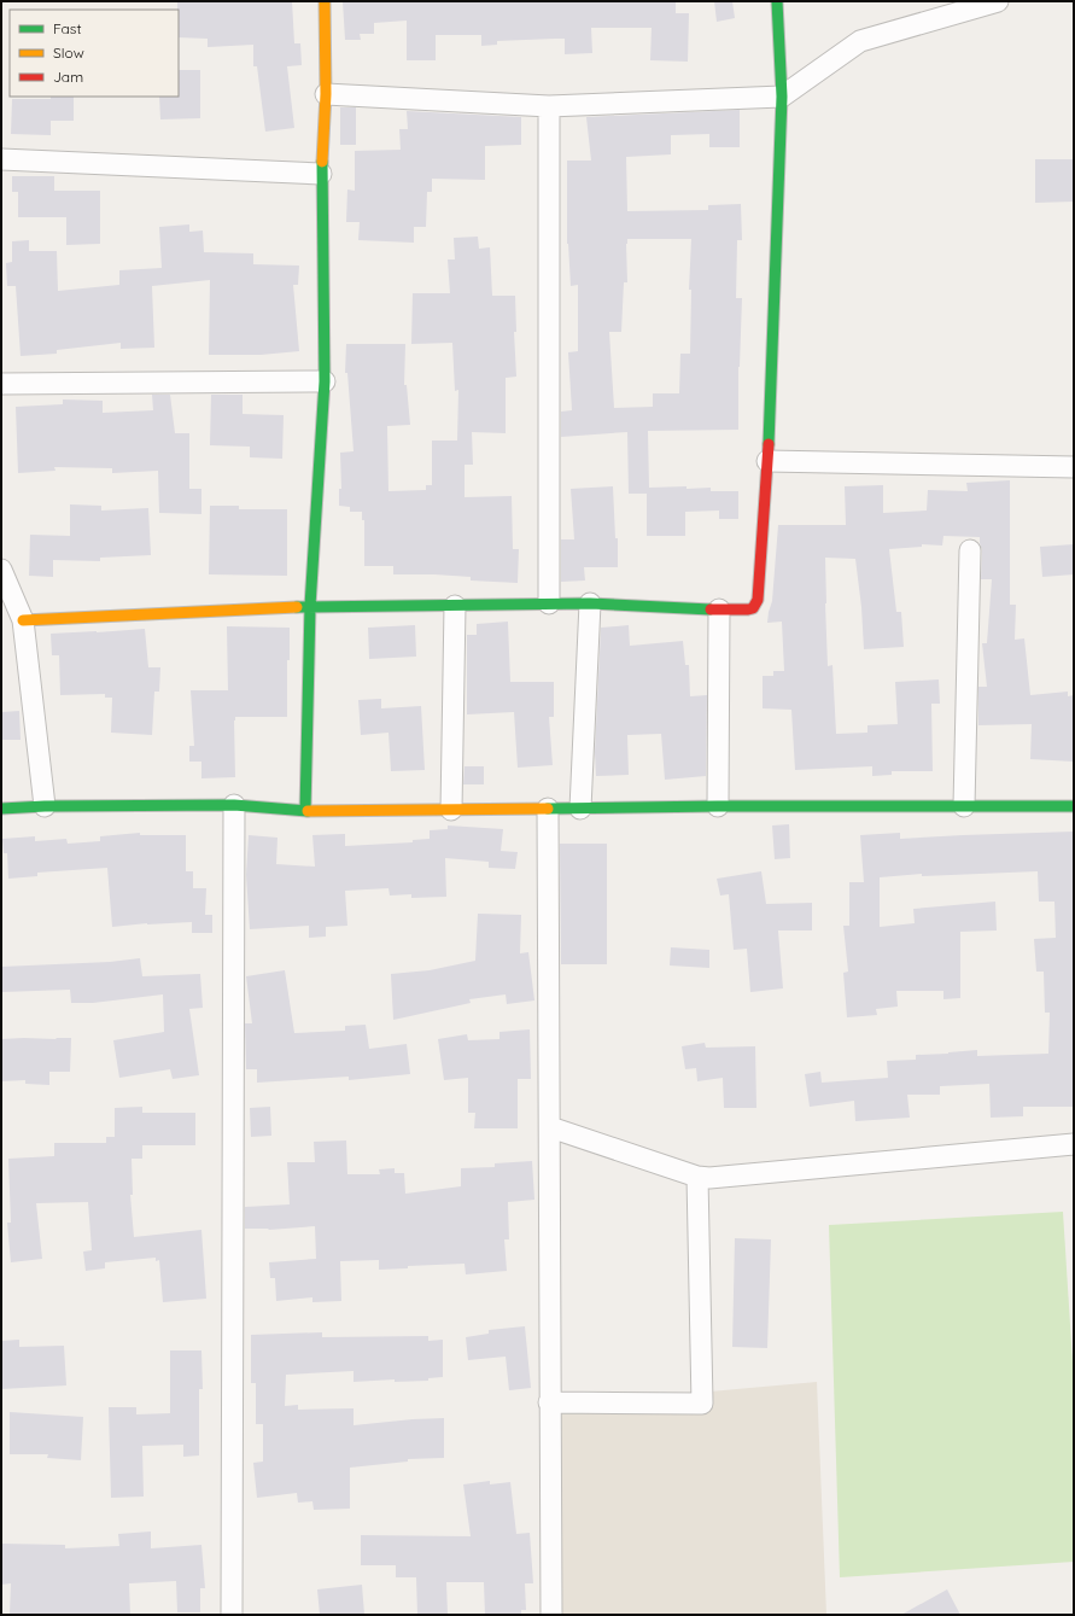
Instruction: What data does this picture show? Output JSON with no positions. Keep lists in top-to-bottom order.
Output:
{
  "legend": ["Fast", "Slow", "Jam"]
}
